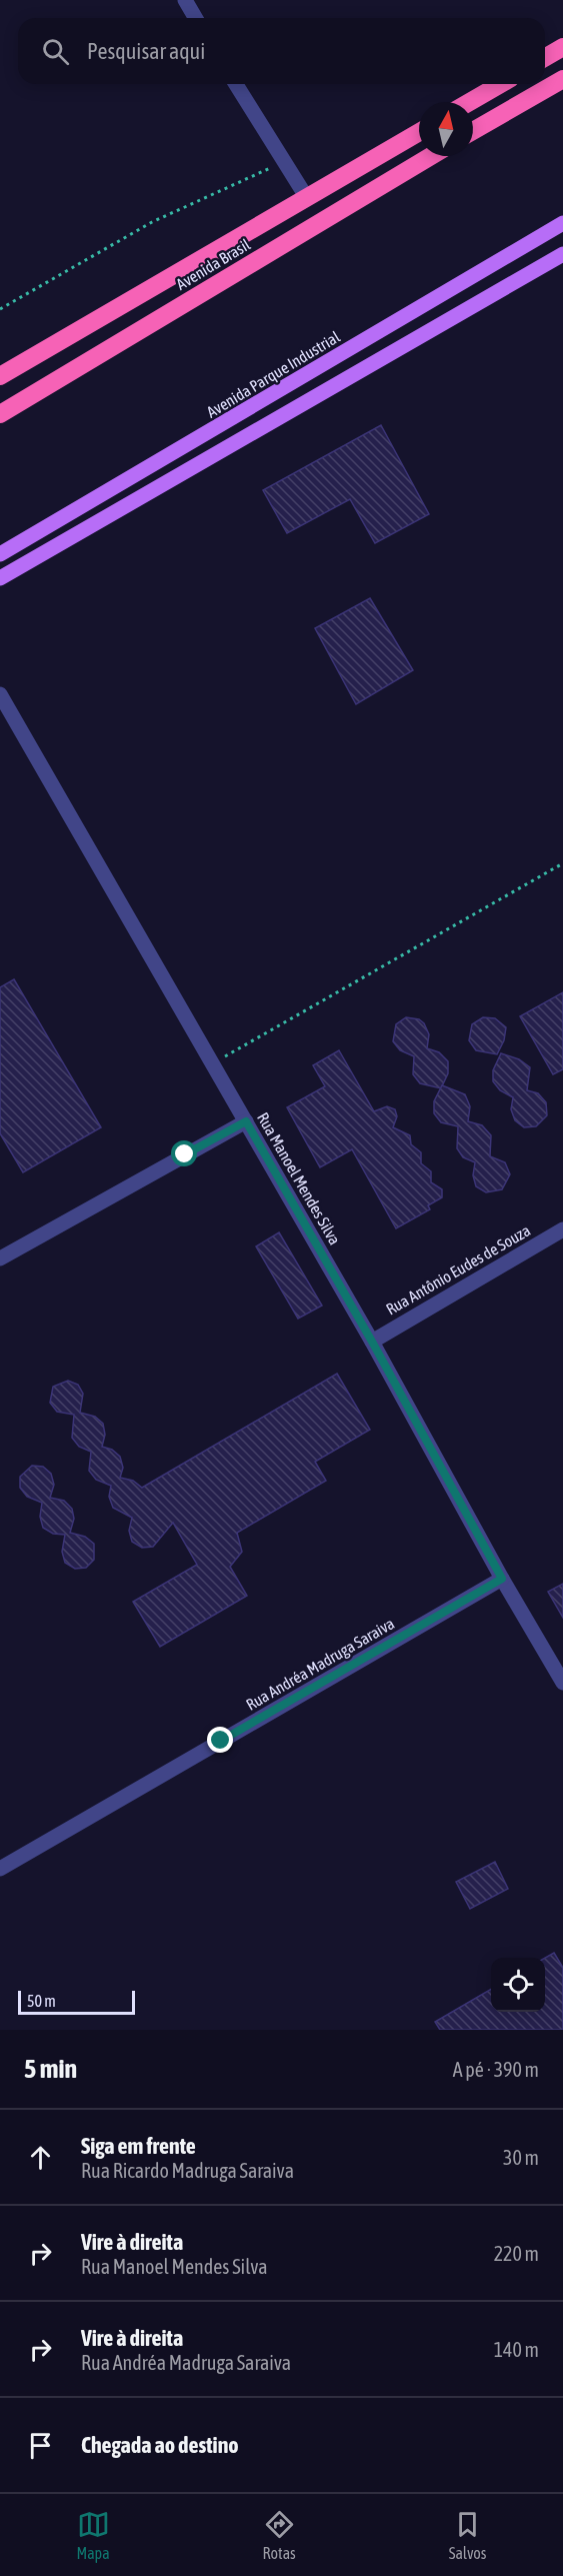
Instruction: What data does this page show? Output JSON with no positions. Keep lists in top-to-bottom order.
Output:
{
  "streets": {
    "highway": ["Avenida Brasil"],
    "main road": ["Avenida Parque Industrial"],
    "street": ["Rua Manoel Mendes Silva", "Rua Antônio Eudes de Souza", "Rua Andréa Madruga Saraiva"]
  },
  "crossings": [
    ["Rua Manoel Mendes Silva", "Rua Antônio Eudes de Souza"],
    ["Rua Manoel Mendes Silva", "Rua Andréa Madruga Saraiva"]
  ],
  "scale_bar": "50 m",
  "north": "top",
  "page": {
    "search": "Pesquisar aqui",
    "scale": "50 m",
    "heading": ["5 min", "A pé · 390 m"],
    "list": [
      ["Siga em frente", "Rua Ricardo Madruga Saraiva", "30 m"],
      ["Vire à direita", "Rua Manoel Mendes Silva", "220 m"],
      ["Vire à direita", "Rua Andréa Madruga Saraiva", "140 m"],
      "Chegada ao destino"
    ],
    "nav": ["Mapa", "Rotas", "Salvos"]
  }
}
